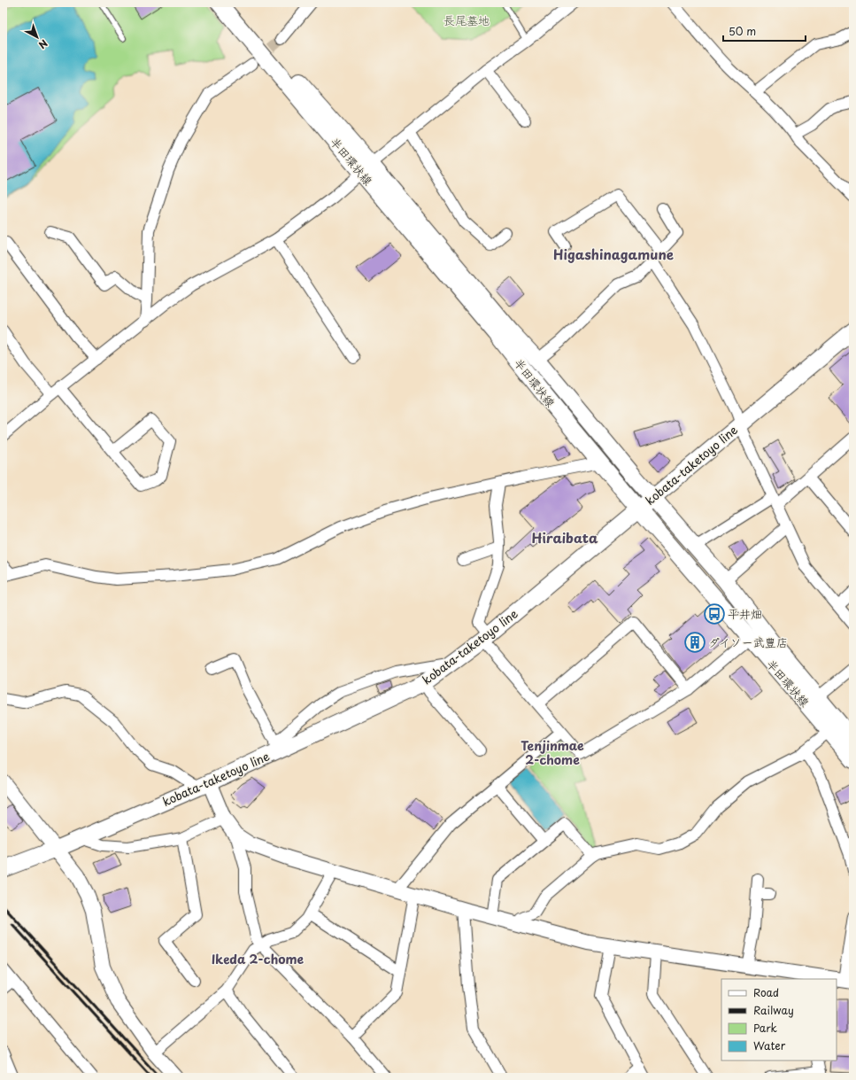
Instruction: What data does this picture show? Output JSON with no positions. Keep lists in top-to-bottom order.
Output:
{
  "streets": {
    "main road": ["半田環状線", "kobata-taketoyo line"]
  },
  "crossings": [
    ["半田環状線", "kobata-taketoyo line"]
  ],
  "districts": [
    "Higashinagamune",
    "Hiraibata",
    "Tenjinmae 2-chome",
    "Ikeda 2-chome"
  ],
  "parks": ["長尾墓地"],
  "places": {
    "bus stop": ["平井畑"],
    "building": ["ダイソー武豊店"]
  },
  "legend": [
    "Road",
    "Railway",
    "Park",
    "Water"
  ],
  "scale_bar": "50 m",
  "north": "bottom right"
}
